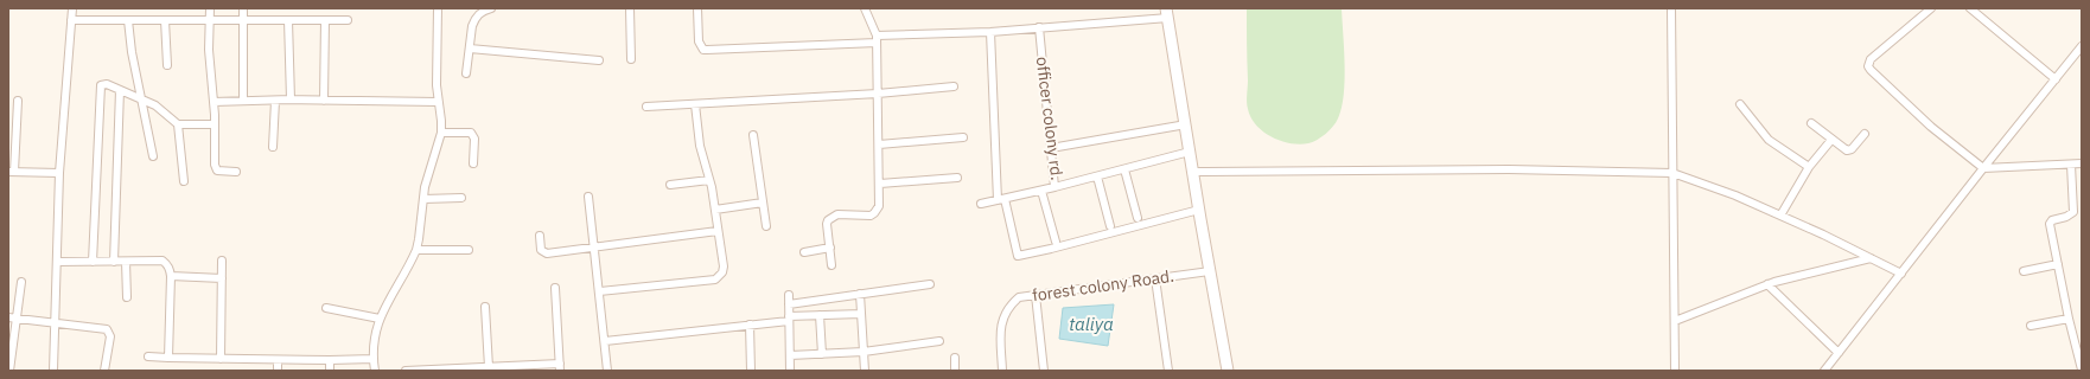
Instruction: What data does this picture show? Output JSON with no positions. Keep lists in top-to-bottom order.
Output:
{
  "streets": {
    "street": ["officer colony rd.", "forest colony Road."]
  },
  "water": ["taliya"]
}
